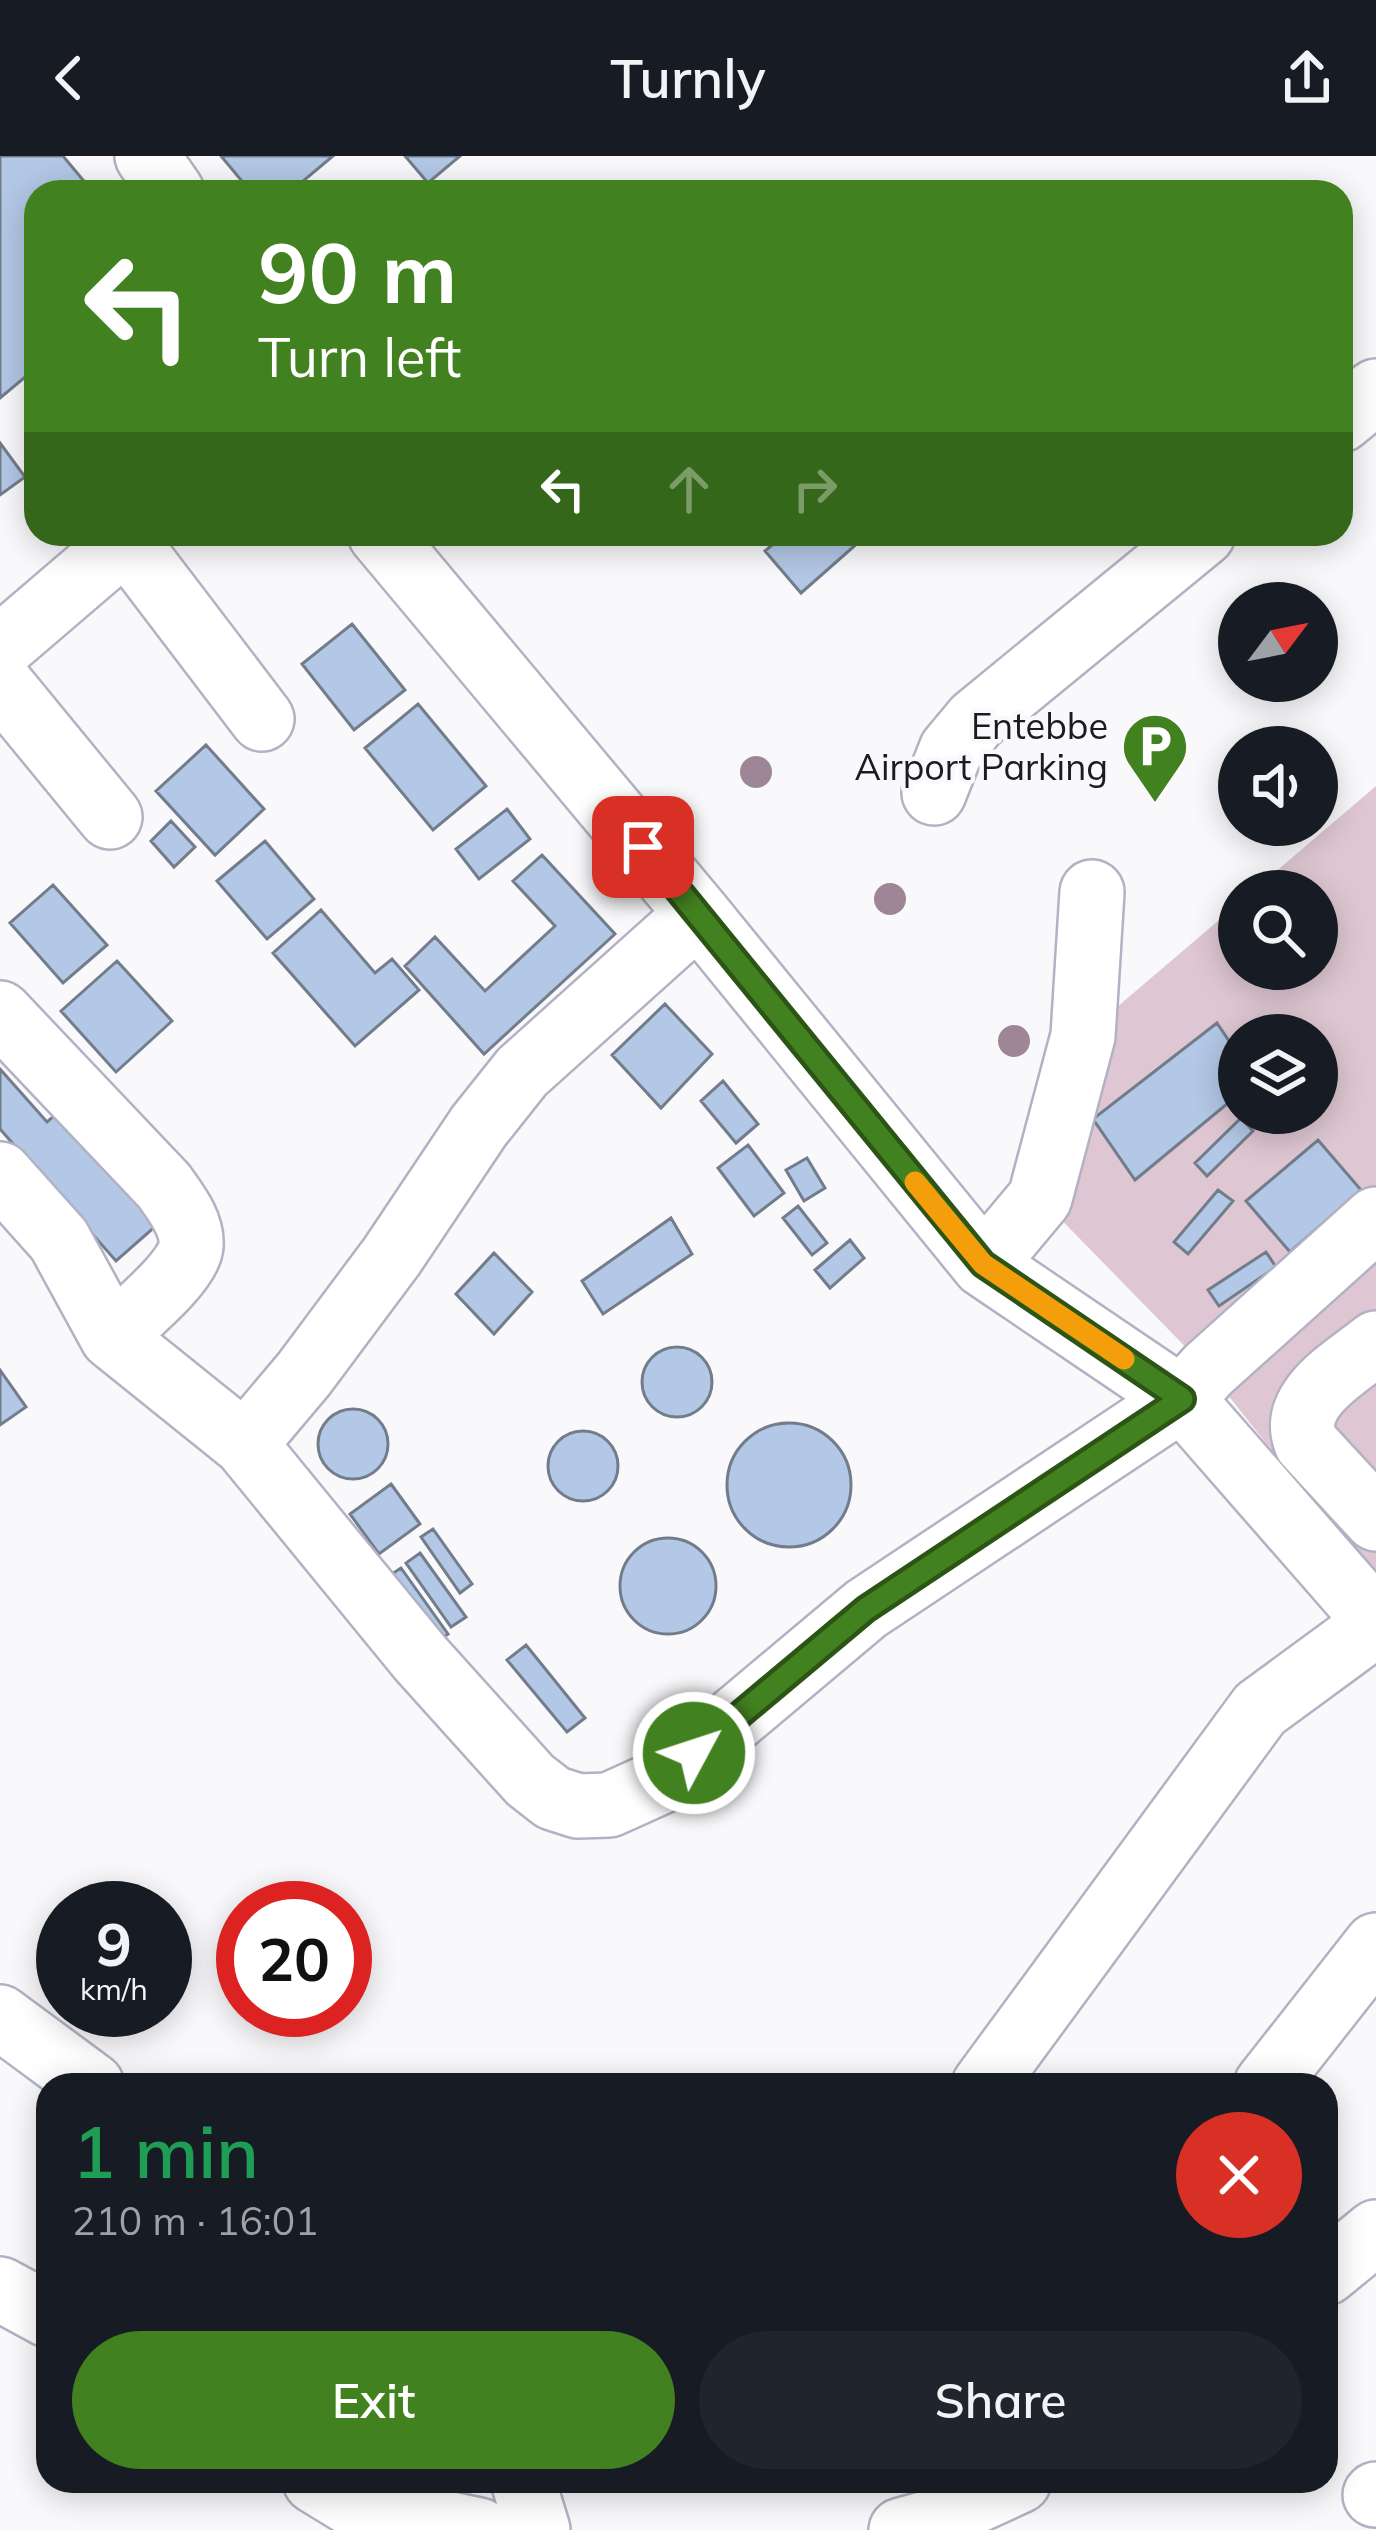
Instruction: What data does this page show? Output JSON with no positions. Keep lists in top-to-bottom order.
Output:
{
  "places": {
    "parking": ["Entebbe Airport Parking"]
  },
  "north": "top right",
  "page": {
    "header": "Turnly",
    "turn": ["90 m", "Turn left"],
    "speed": "9 km/h",
    "limit": "20",
    "heading": ["1 min", "210 m · 16:01"],
    "buttons": ["Exit", "Share"]
  }
}
